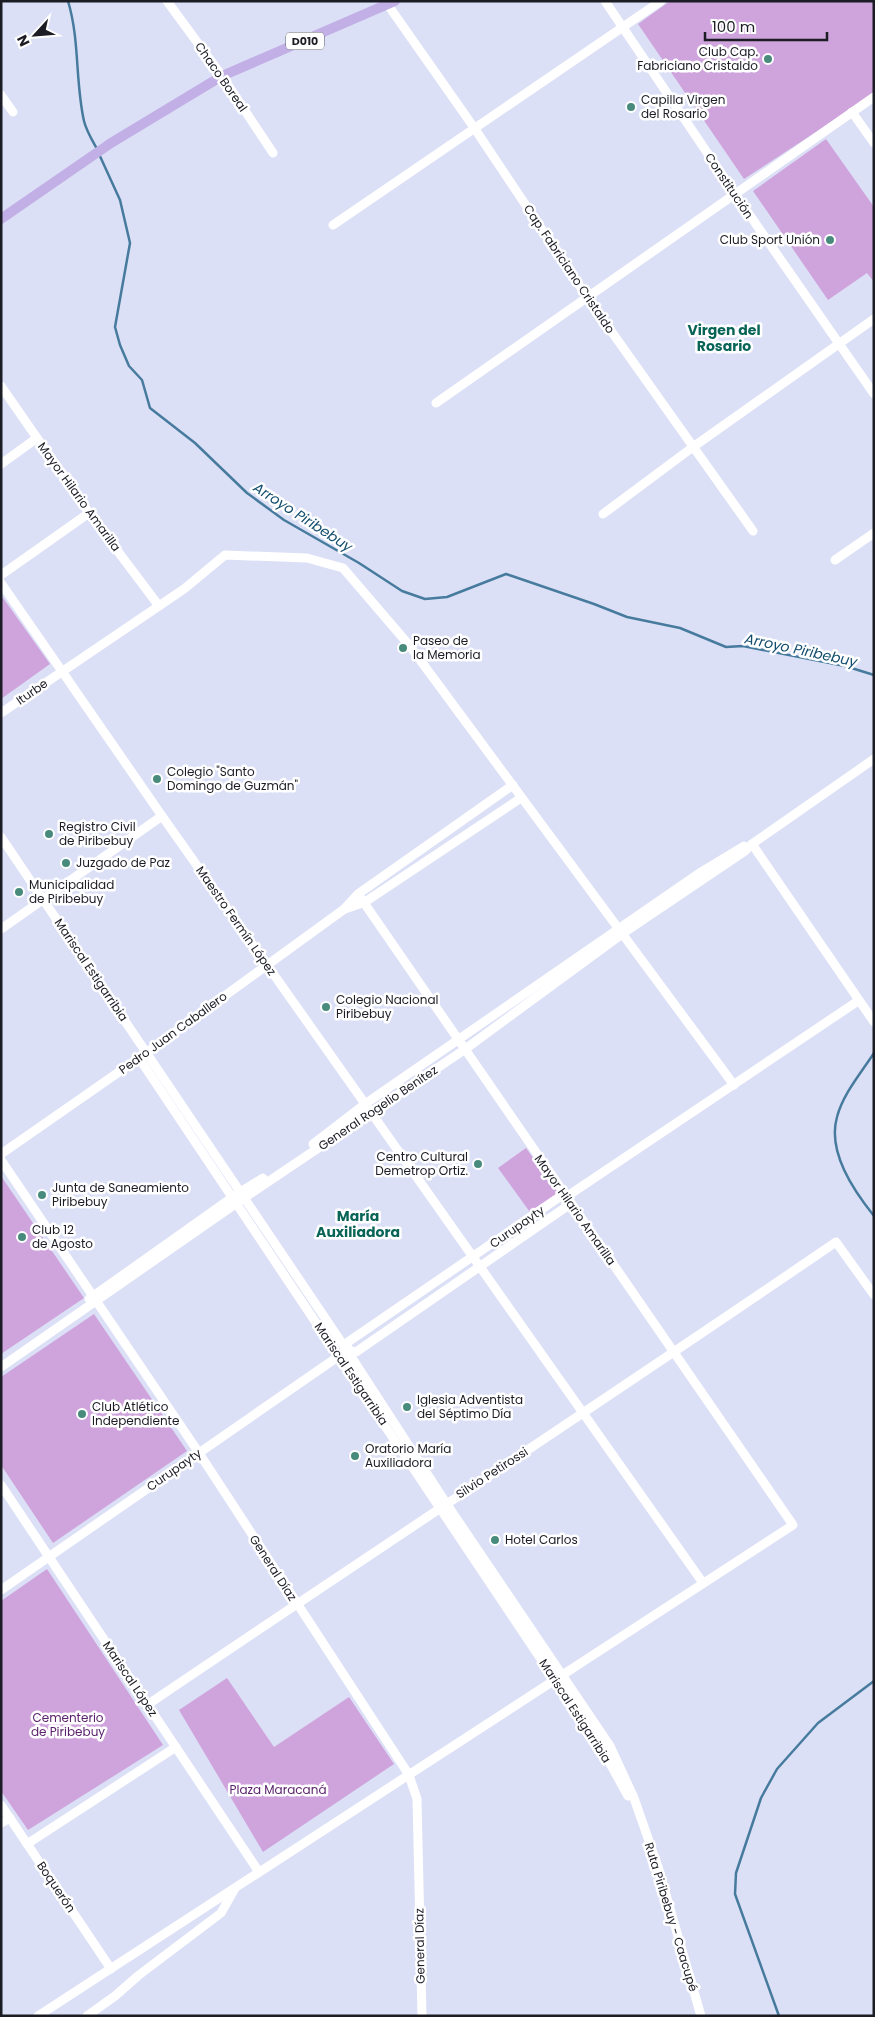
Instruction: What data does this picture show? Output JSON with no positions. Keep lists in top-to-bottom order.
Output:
{
  "streets": {
    "main road": ["D010"],
    "street": [
      "Chaco Boreal",
      "Constitución",
      "Cap. Fabriciano Cristaldo",
      "Mayor Hilario Amarilla",
      "Iturbe",
      "Maestro Fermín López",
      "Mariscal Estigarribia",
      "Pedro Juan Caballero",
      "General Rogelio Benítez",
      "Curupayty",
      "Silvio Petirossi",
      "General Díaz",
      "Mariscal López",
      "Boquerón",
      "Ruta Piribebuy - Caacupé"
    ]
  },
  "crossings": [
    ["D010", "Chaco Boreal"],
    ["D010", "Cap. Fabriciano Cristaldo"],
    ["Mayor Hilario Amarilla", "Iturbe"],
    ["Mayor Hilario Amarilla", "Maestro Fermín López"],
    ["Mayor Hilario Amarilla", "General Rogelio Benítez"],
    ["Mayor Hilario Amarilla", "Curupayty"],
    ["Mayor Hilario Amarilla", "Silvio Petirossi"],
    ["Iturbe", "Maestro Fermín López"],
    ["Iturbe", "General Rogelio Benítez"],
    ["Maestro Fermín López", "Pedro Juan Caballero"],
    ["Maestro Fermín López", "General Rogelio Benítez"],
    ["Maestro Fermín López", "Curupayty"],
    ["Maestro Fermín López", "Silvio Petirossi"],
    ["Mariscal Estigarribia", "Pedro Juan Caballero"],
    ["Mariscal Estigarribia", "General Rogelio Benítez"],
    ["Mariscal Estigarribia", "Curupayty"],
    ["Mariscal Estigarribia", "Ruta Piribebuy - Caacupé"],
    ["General Rogelio Benítez", "General Díaz"],
    ["Curupayty", "General Díaz"],
    ["Curupayty", "Mariscal López"],
    ["Curupayty", "Ruta Piribebuy - Caacupé"],
    ["Silvio Petirossi", "General Díaz"],
    ["Silvio Petirossi", "Mariscal López"],
    ["Silvio Petirossi", "Ruta Piribebuy - Caacupé"]
  ],
  "districts": ["Virgen del Rosario", "María Auxiliadora"],
  "water": ["Arroyo Piribebuy"],
  "parks": ["Cementerio de Piribebuy", "Plaza Maracaná"],
  "places": [
    "Club Cap. Fabriciano Cristaldo",
    "Capilla Virgen del Rosario",
    "Club Sport Unión",
    "Paseo de la Memoria",
    "Colegio \"Santo Domingo de Guzmán\"",
    "Registro Civil de Piribebuy",
    "Juzgado de Paz",
    "Municipalidad de Piribebuy",
    "Colegio Nacional Piribebuy",
    "Centro Cultural Demetrop Ortiz.",
    "Junta de Saneamiento Piribebuy",
    "Club 12 de Agosto",
    "Iglesia Adventista del Séptimo Día",
    "Club Atlético Independiente",
    "Oratorio María Auxiliadora",
    "Hotel Carlos"
  ],
  "scale_bar": "100 m",
  "north": "bottom left"
}
